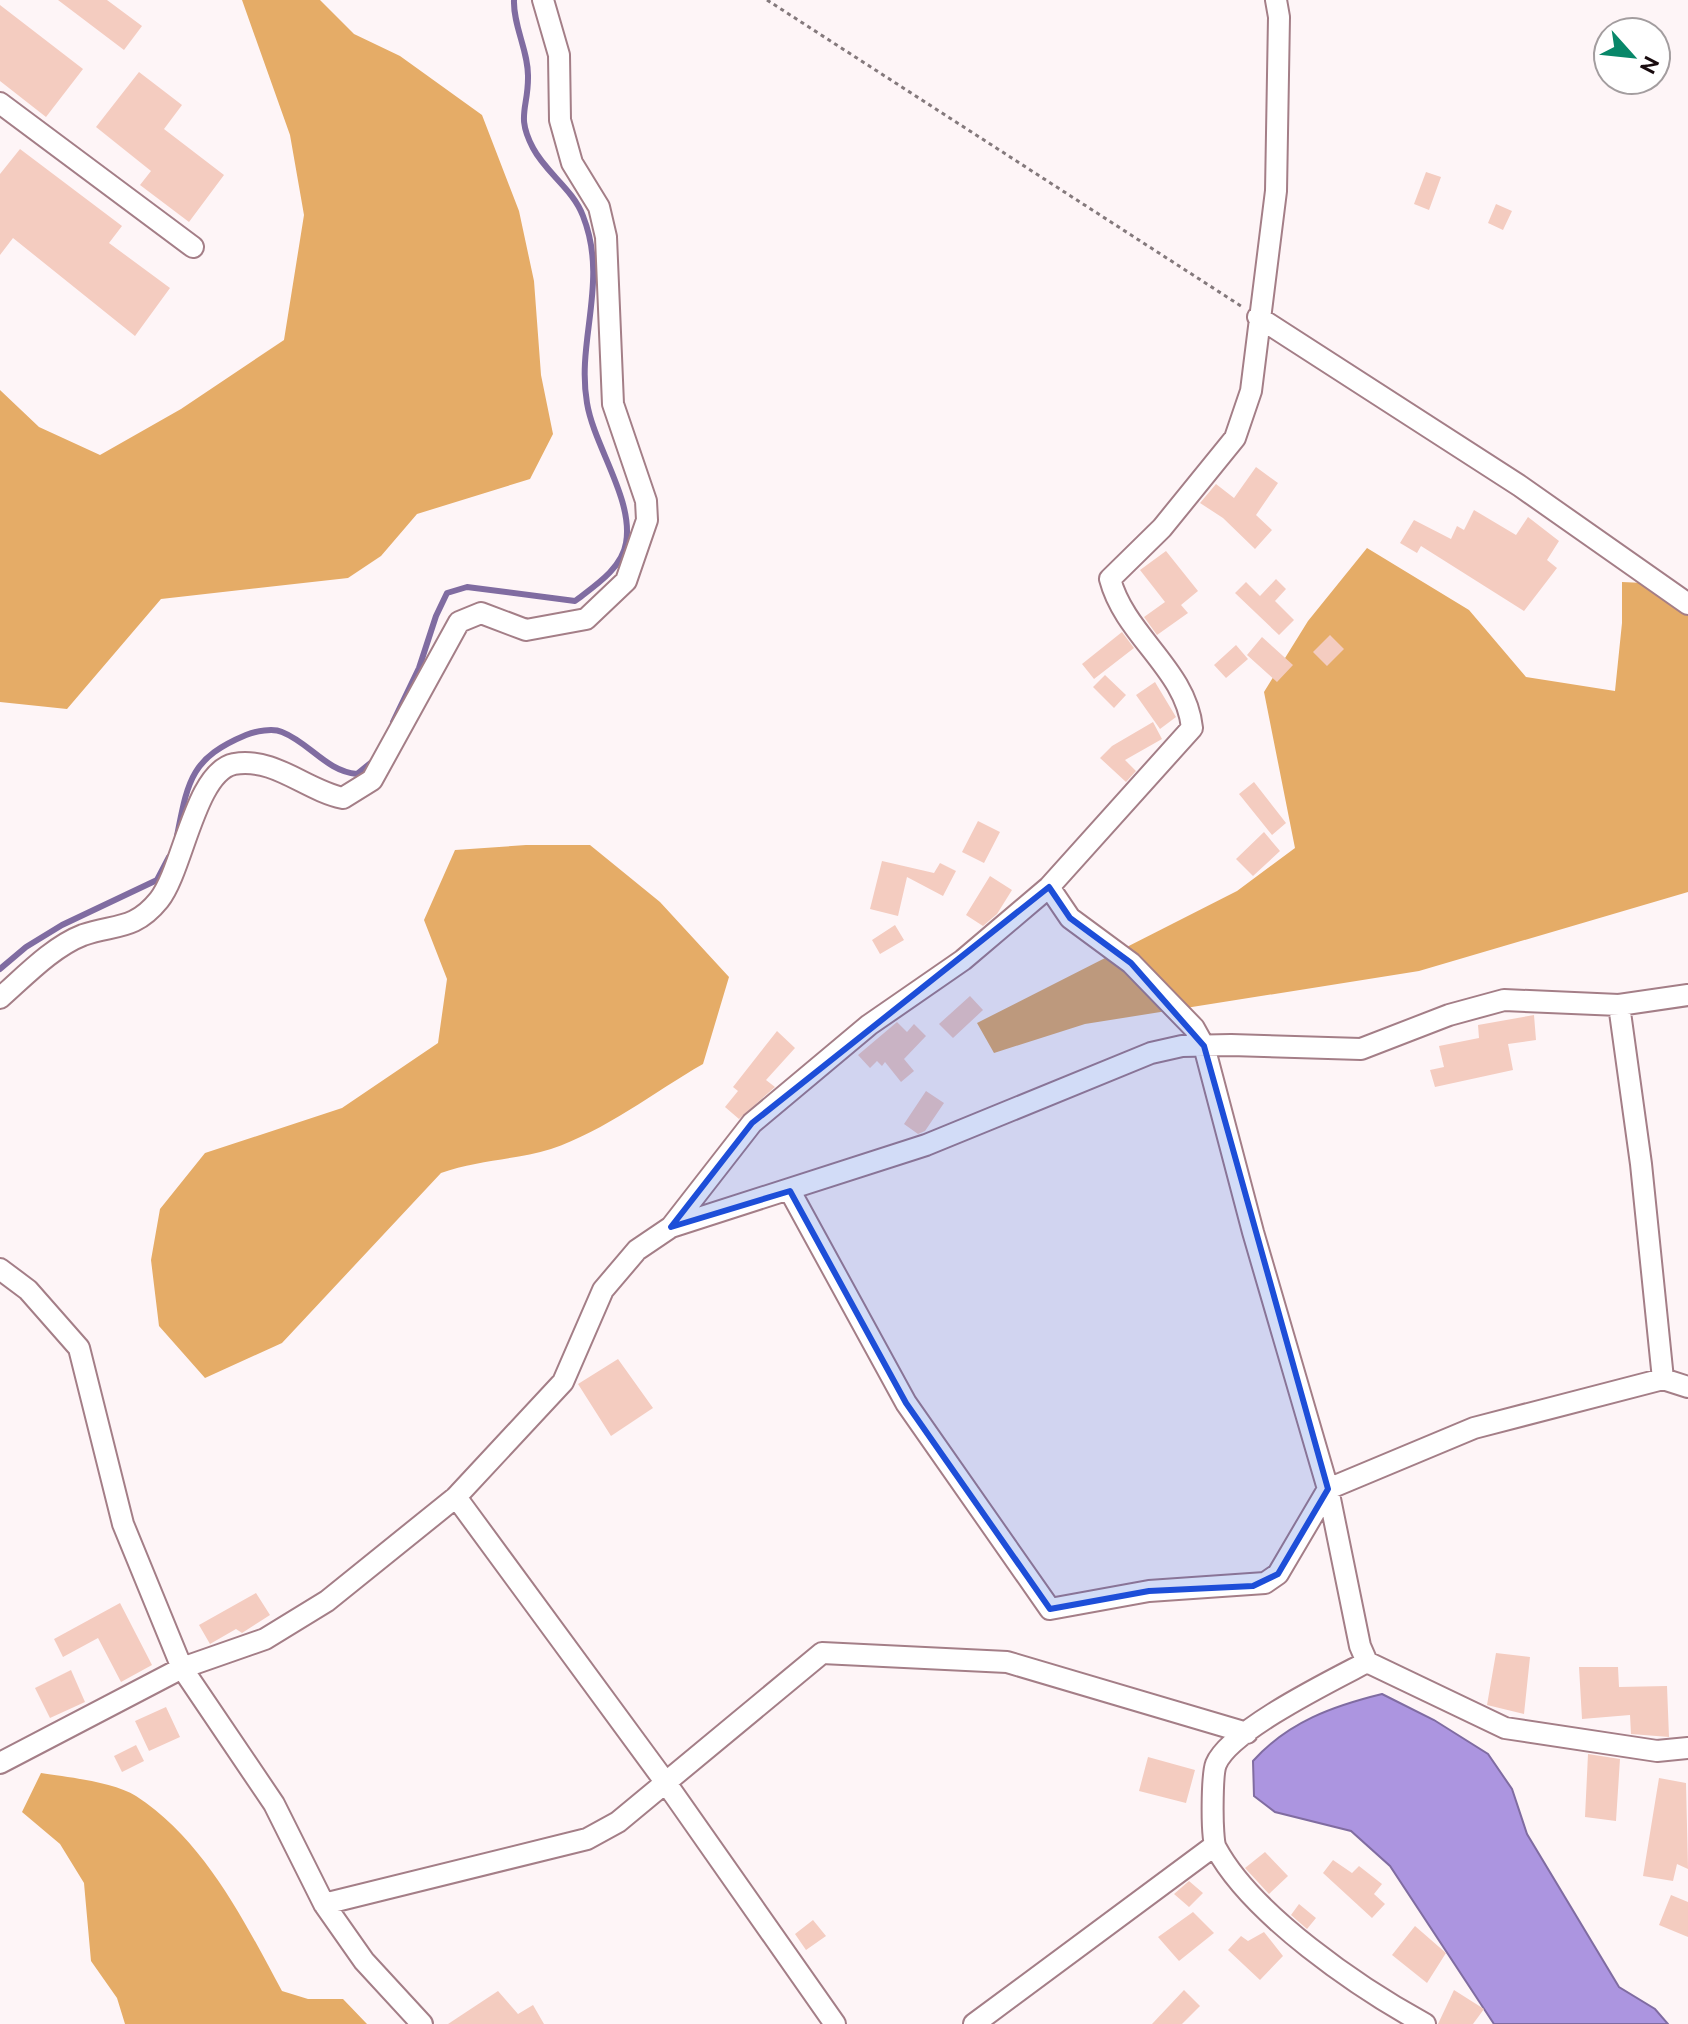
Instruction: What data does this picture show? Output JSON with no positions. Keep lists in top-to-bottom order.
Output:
{
  "north": "bottom right"
}
